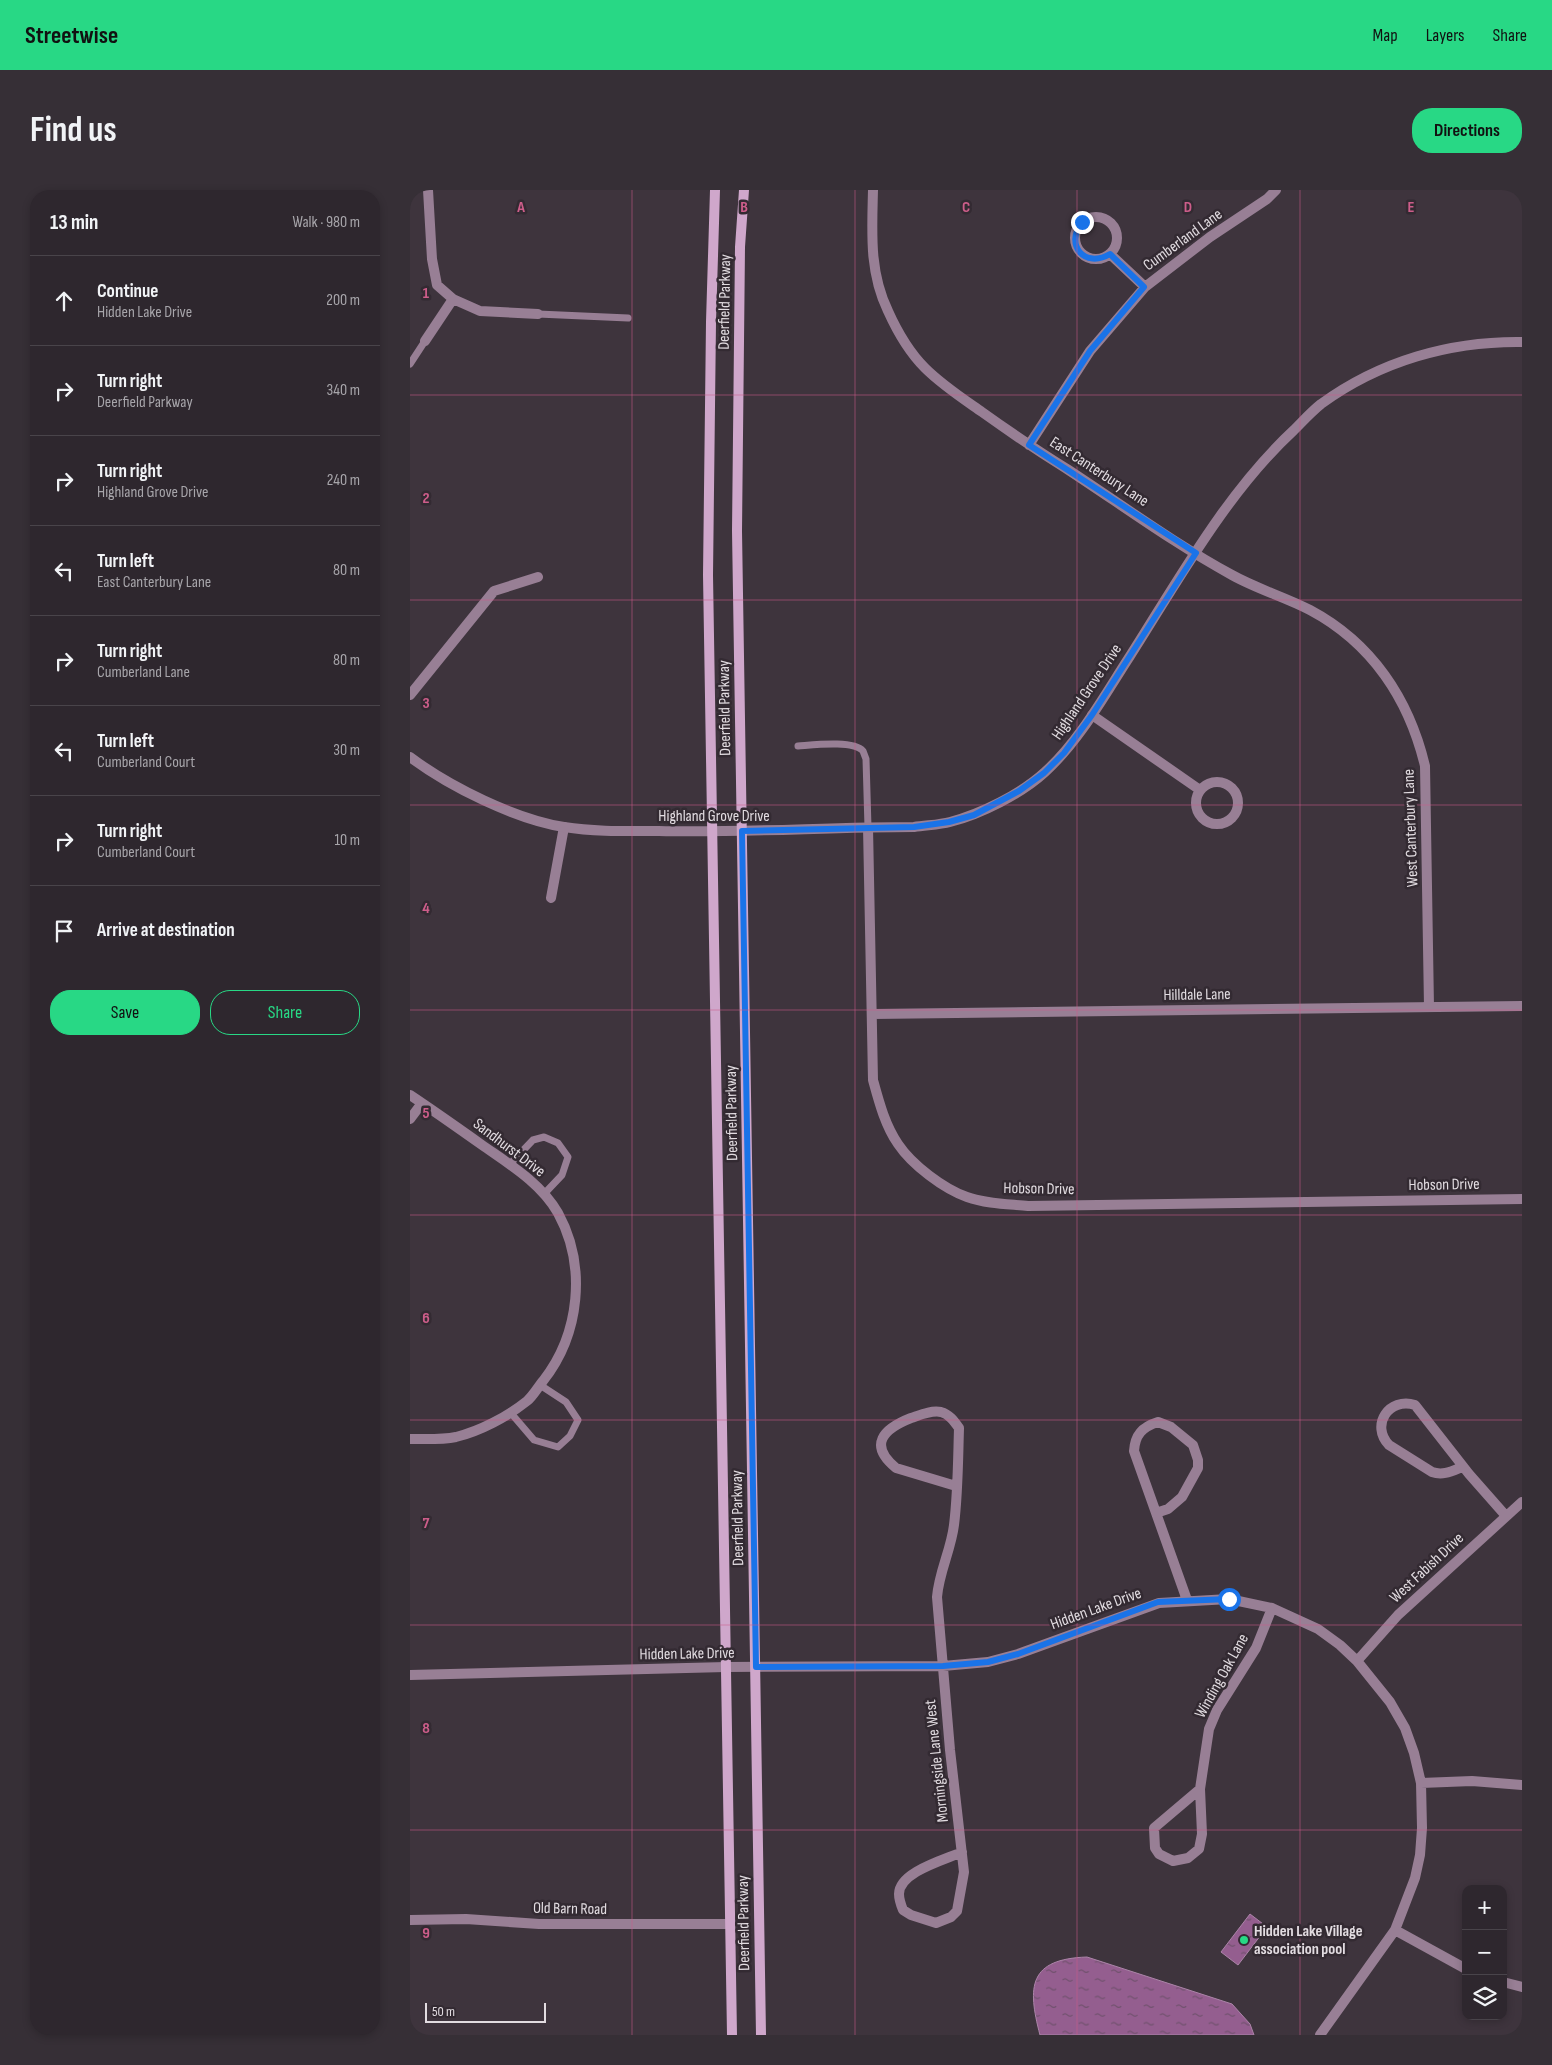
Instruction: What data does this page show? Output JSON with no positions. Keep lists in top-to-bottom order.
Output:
{
  "streets": {
    "main road": ["Deerfield Parkway"],
    "street": [
      "Cumberland Lane",
      "East Canterbury Lane",
      "Highland Grove Drive",
      "West Canterbury Lane",
      "Hilldale Lane",
      "Sandhurst Drive",
      "Hobson Drive",
      "West Fabish Drive",
      "Hidden Lake Drive",
      "Winding Oak Lane",
      "Morningside Lane West",
      "Old Barn Road"
    ]
  },
  "crossings": [
    ["Cumberland Lane", "East Canterbury Lane"],
    ["Deerfield Parkway", "Highland Grove Drive"],
    ["Deerfield Parkway", "Hidden Lake Drive"],
    ["Deerfield Parkway", "Old Barn Road"],
    ["East Canterbury Lane", "Highland Grove Drive"],
    ["East Canterbury Lane", "West Canterbury Lane"],
    ["Highland Grove Drive", "West Canterbury Lane"],
    ["Highland Grove Drive", "Hobson Drive"],
    ["West Canterbury Lane", "Hilldale Lane"],
    ["Hilldale Lane", "Hobson Drive"],
    ["West Fabish Drive", "Hidden Lake Drive"],
    ["Hidden Lake Drive", "Winding Oak Lane"],
    ["Hidden Lake Drive", "Morningside Lane West"]
  ],
  "places": ["Hidden Lake Village association pool"],
  "scale_bar": "50 m",
  "page": {
    "header": "Streetwise",
    "nav": ["Map", "Layers", "Share"],
    "buttons": [
      "Directions",
      ["Save", "Share"]
    ],
    "title": "Find us",
    "heading": ["13 min", "Walk · 980 m"],
    "list": [
      ["Continue", "Hidden Lake Drive", "200 m"],
      ["Turn right", "Deerfield Parkway", "340 m"],
      ["Turn right", "Highland Grove Drive", "240 m"],
      ["Turn left", "East Canterbury Lane", "80 m"],
      ["Turn right", "Cumberland Lane", "80 m"],
      ["Turn left", "Cumberland Court", "30 m"],
      ["Turn right", "Cumberland Court", "10 m"],
      "Arrive at destination"
    ],
    "map_buttons": ["+", "−"],
    "scale": "50 m"
  },
  "grid": {
    "columns": [
      "A",
      "B",
      "C",
      "D",
      "E"
    ],
    "rows": [
      "1",
      "2",
      "3",
      "4",
      "5",
      "6",
      "7",
      "8",
      "9"
    ]
  }
}
